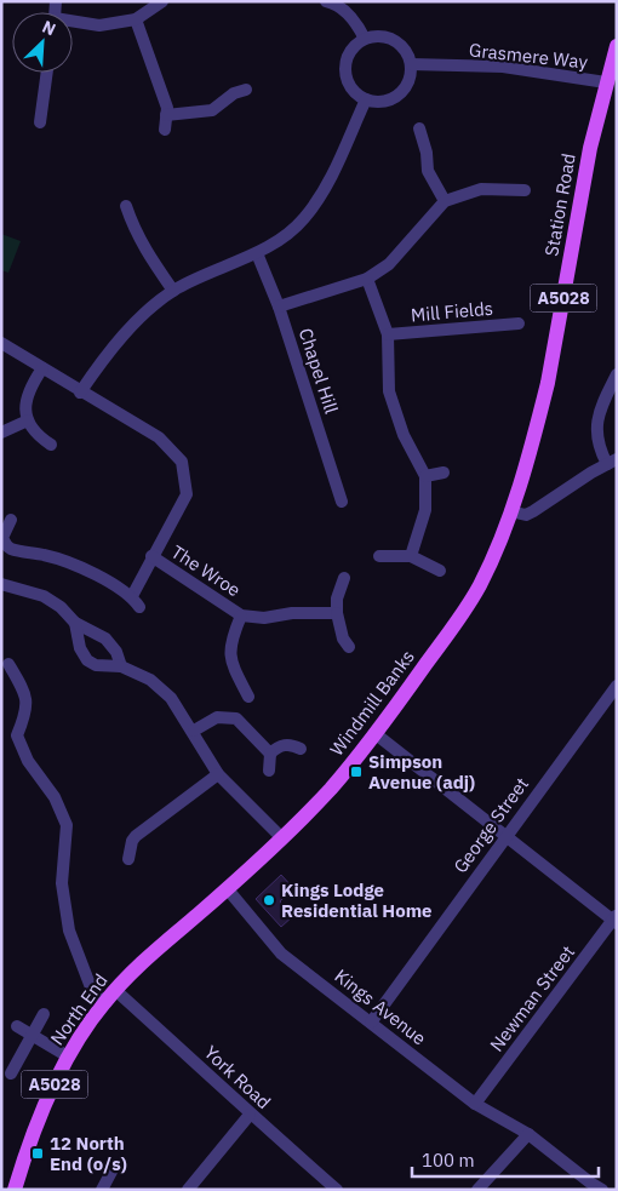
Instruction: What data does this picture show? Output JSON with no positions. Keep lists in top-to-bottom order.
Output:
{
  "streets": {
    "main road": [
      "Station Road",
      "A5028",
      "Windmill Banks",
      "North End"
    ],
    "street": [
      "Grasmere Way",
      "Mill Fields",
      "Chapel Hill",
      "The Wroe",
      "George Street",
      "Newman Street",
      "Kings Avenue",
      "York Road"
    ]
  },
  "crossings": [
    ["Grasmere Way", "Station Road"],
    ["Station Road", "Windmill Banks"],
    ["Windmill Banks", "Kings Avenue"],
    ["Windmill Banks", "North End"],
    ["George Street", "Kings Avenue"],
    ["Newman Street", "Kings Avenue"],
    ["Kings Avenue", "North End"],
    ["North End", "York Road"]
  ],
  "places": {
    "transit": ["Simpson Avenue (adj)", "12 North End (o/s)"],
    "other": ["Kings Lodge Residential Home"]
  },
  "scale_bar": "100 m",
  "north": "top right"
}
